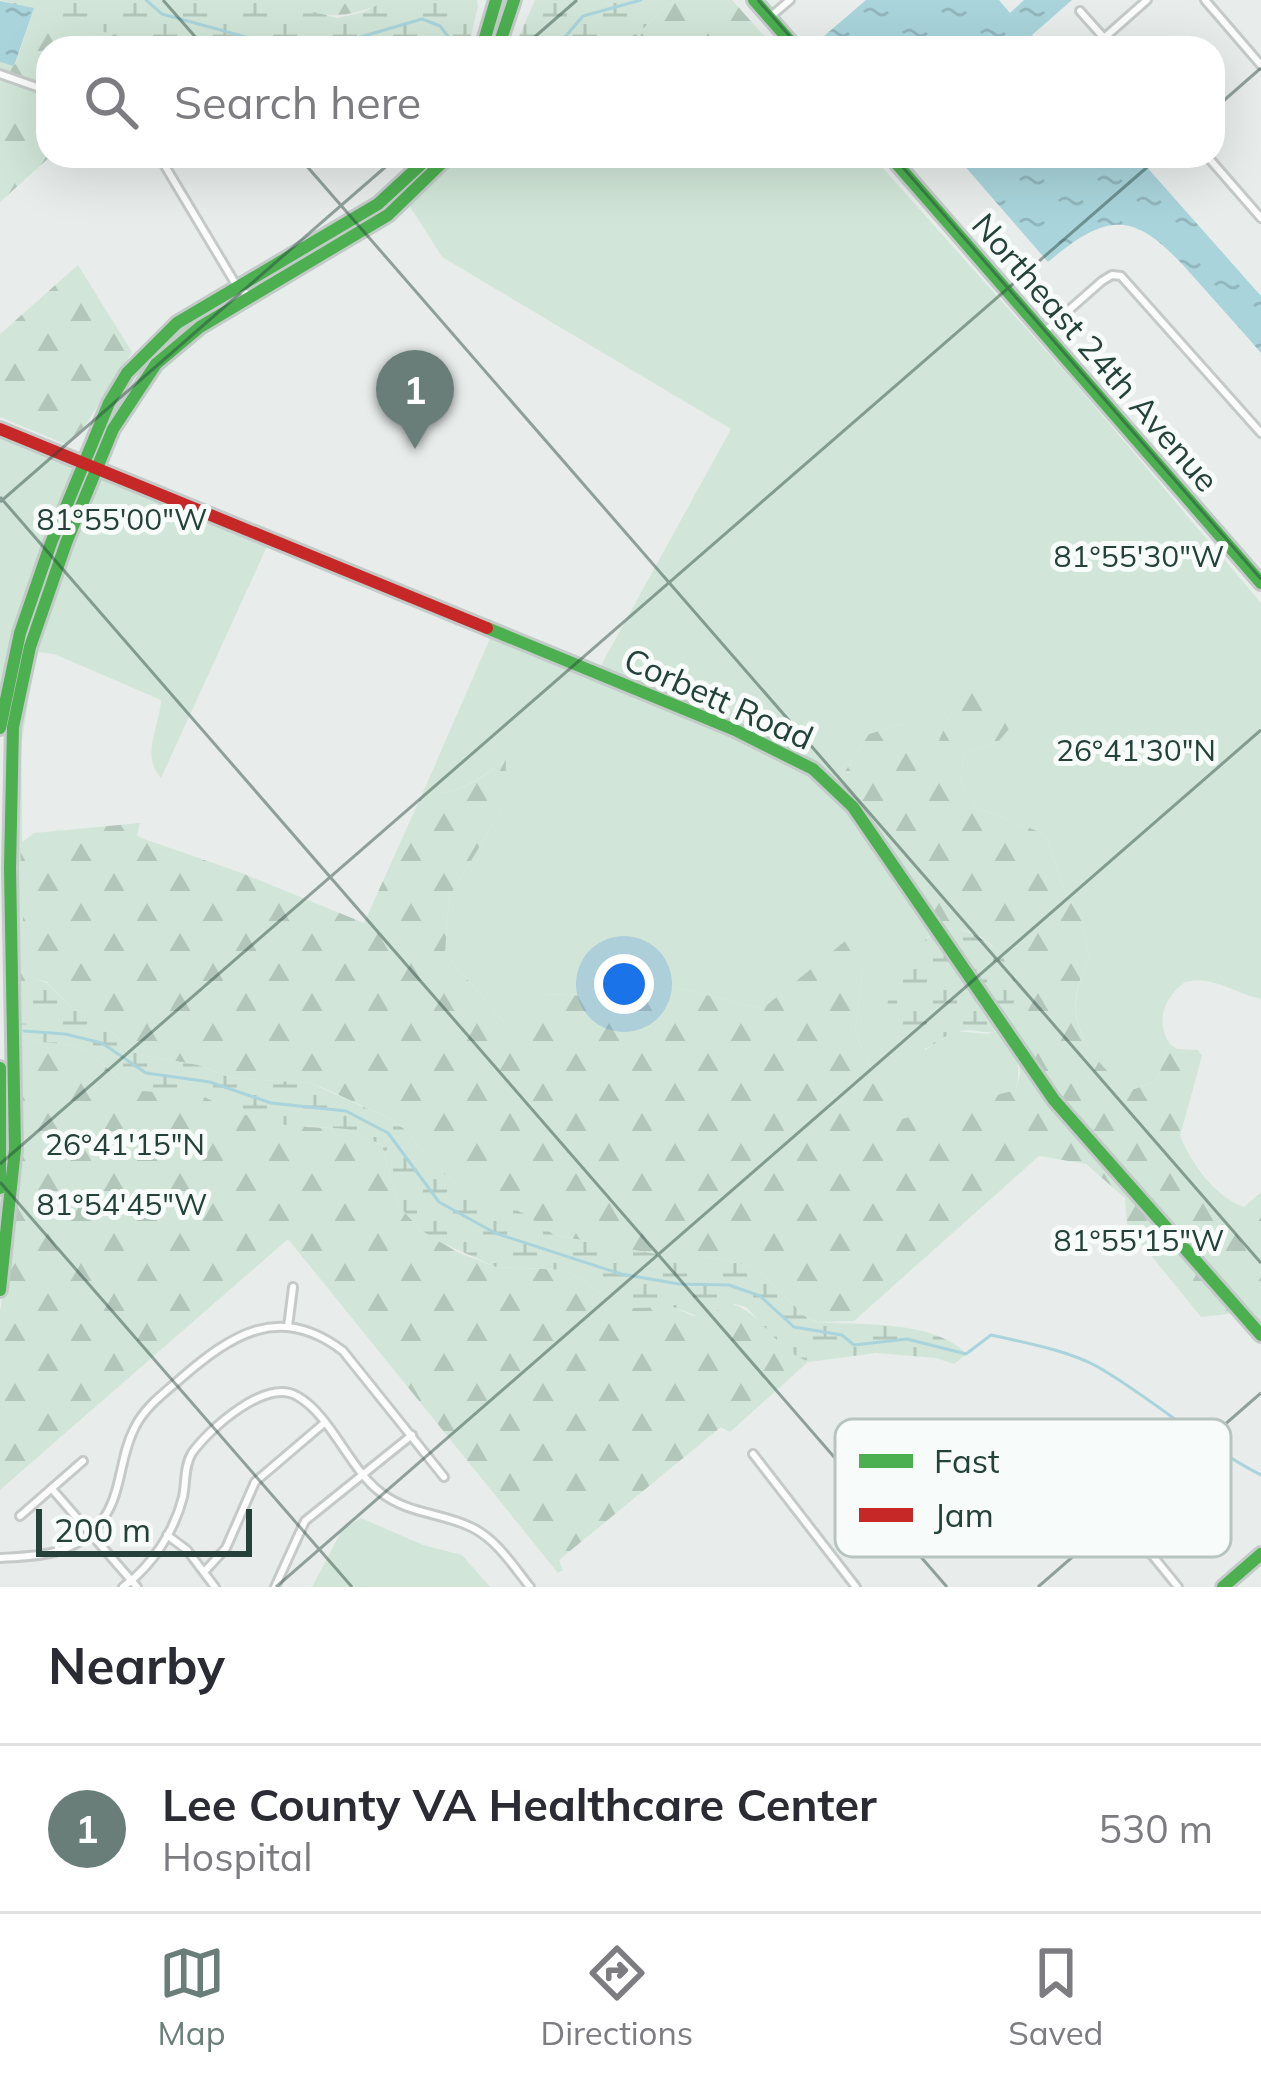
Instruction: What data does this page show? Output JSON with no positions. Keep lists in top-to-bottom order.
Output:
{
  "streets": {
    "street": ["Northeast 24th Avenue", "Corbett Road"]
  },
  "legend": ["Fast", "Jam"],
  "scale_bar": "200 m",
  "page": {
    "search": "Search here",
    "pins": "1",
    "scale": "200 m",
    "heading": "Nearby",
    "list": [
      {
        "mark": "1",
        "name": "Lee County VA Healthcare Center",
        "note": "Hospital",
        "value": "530 m"
      }
    ],
    "nav": ["Map", "Directions", "Saved"]
  },
  "coordinates": [
    "81°55'00\"W",
    "81°55'30\"W",
    "26°41'30\"N",
    "26°41'15\"N",
    "81°54'45\"W",
    "81°55'15\"W"
  ]
}
